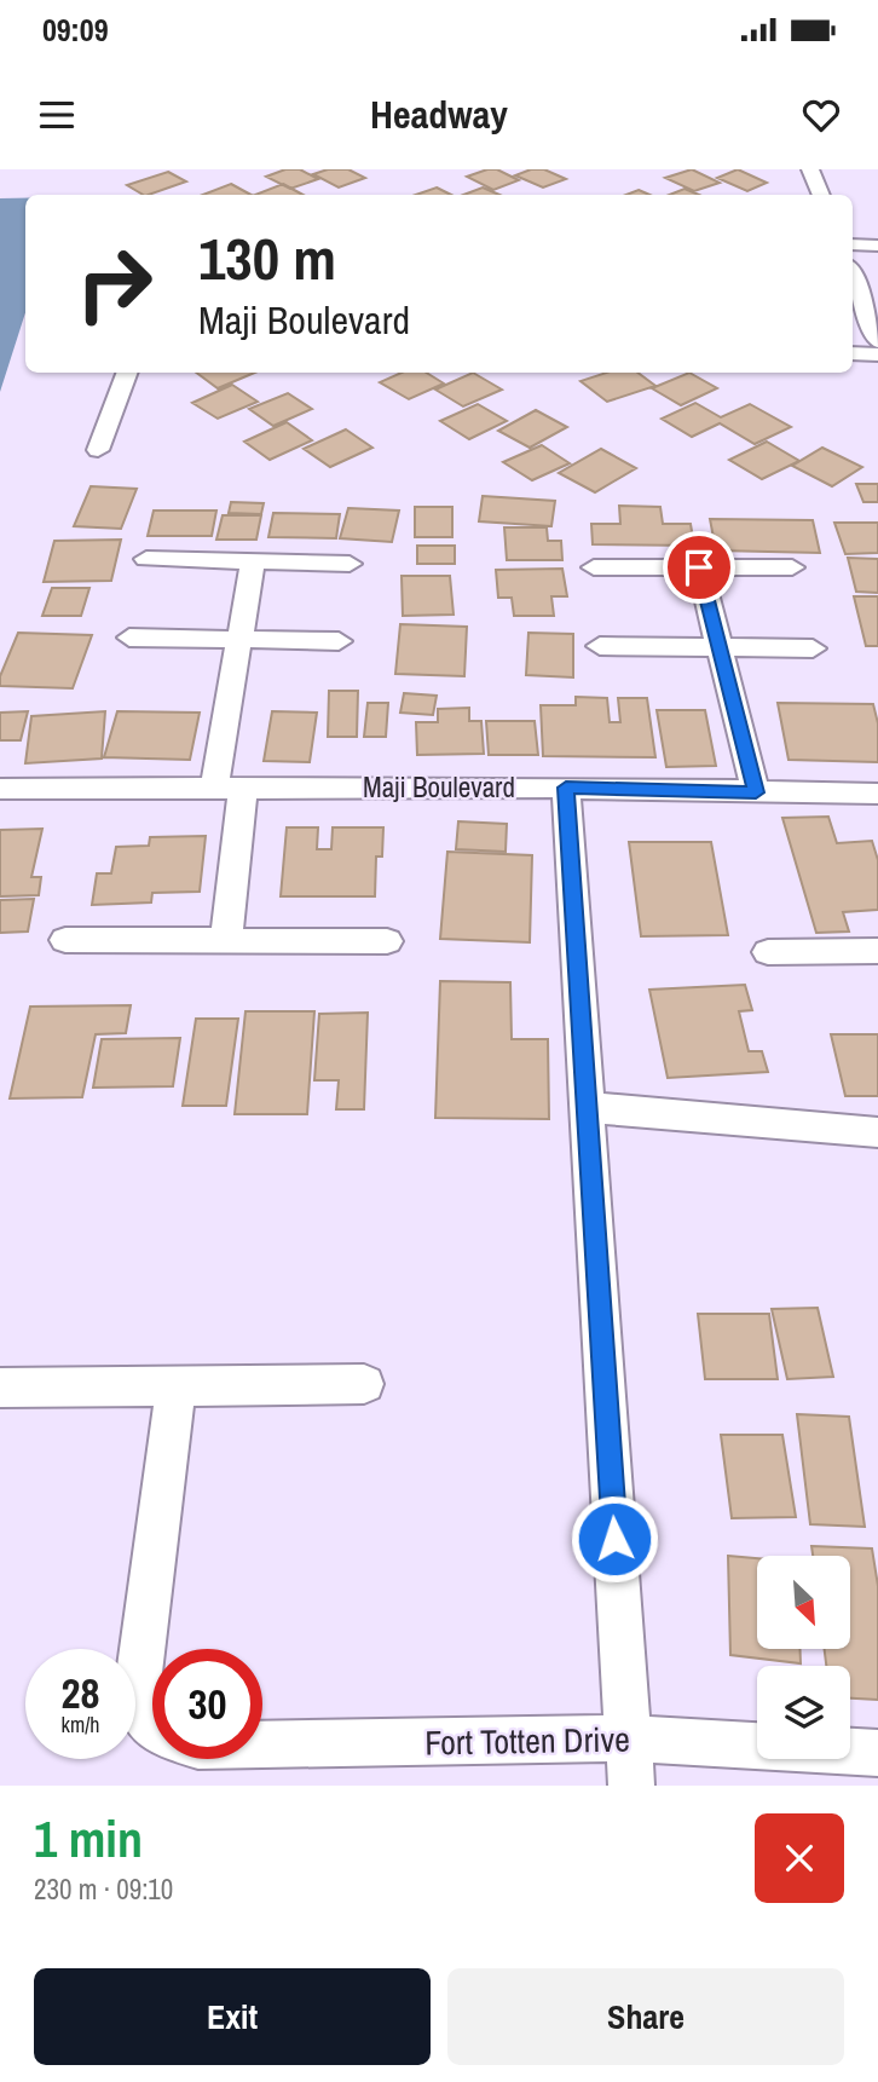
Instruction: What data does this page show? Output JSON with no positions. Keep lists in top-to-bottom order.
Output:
{
  "streets": {
    "street": ["Maji Boulevard", "Fort Totten Drive"]
  },
  "north": "bottom right",
  "page": {
    "status": "09:09",
    "header": "Headway",
    "turn": ["130 m", "Maji Boulevard"],
    "speed": "28 km/h",
    "limit": "30",
    "heading": ["1 min", "230 m · 09:10"],
    "buttons": ["Exit", "Share"]
  }
}
